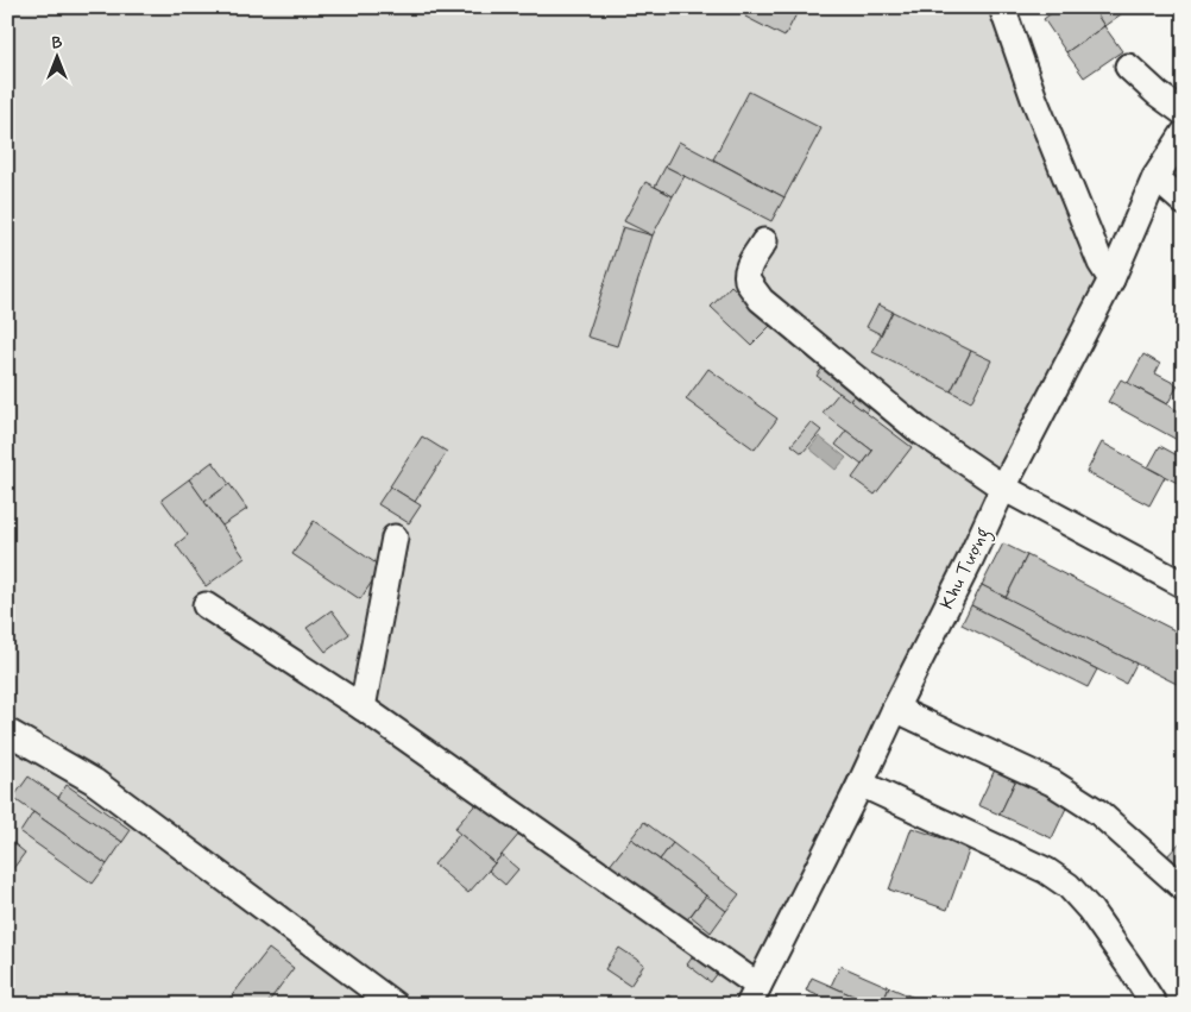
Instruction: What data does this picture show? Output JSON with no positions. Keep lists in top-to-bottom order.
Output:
{
  "streets": {
    "street": ["Khu Tượng"]
  },
  "north": "top"
}
